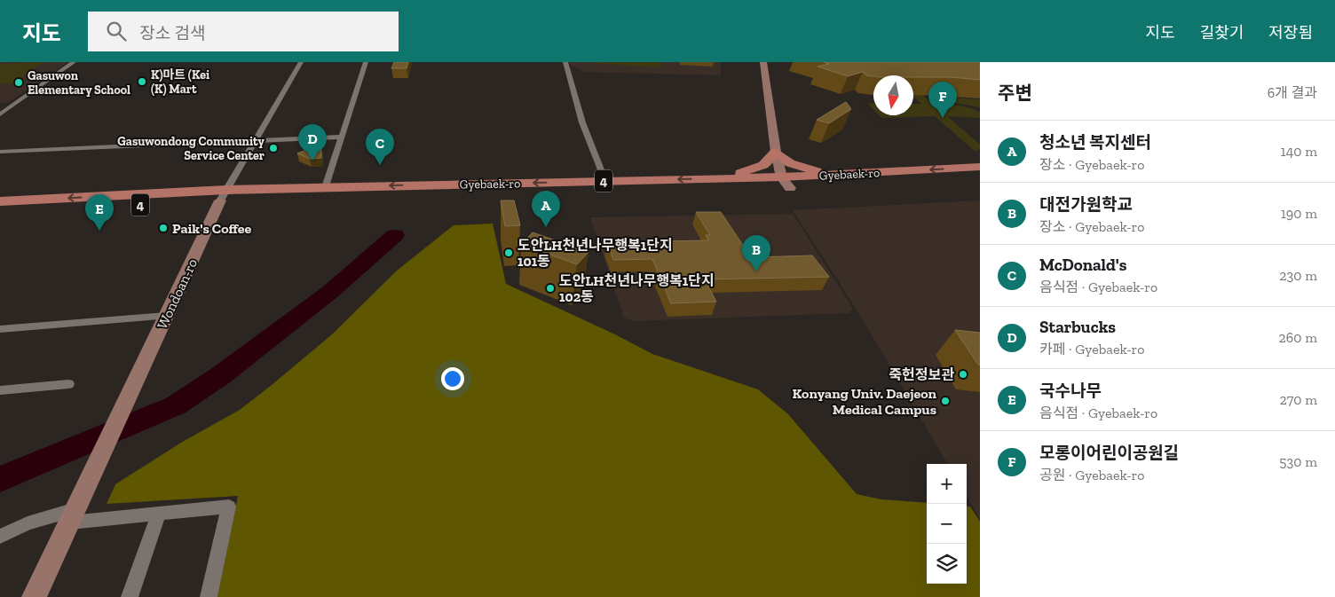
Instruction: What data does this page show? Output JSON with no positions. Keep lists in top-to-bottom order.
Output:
{
  "streets": {
    "main road": ["Gyebaek-ro", "4", "Wondoan-ro"]
  },
  "crossings": [
    ["Gyebaek-ro", "Wondoan-ro"]
  ],
  "places": [
    "K)마트 (Kei (K) Mart",
    "Gasuwon Elementary School",
    "Gasuwondong Community Service Center",
    "Paik's Coffee",
    "도안LH천년나무행복1단지 101동",
    "도안LH천년나무행복1단지 102동",
    "죽헌정보관",
    "Konyang Univ. Daejeon Medical Campus"
  ],
  "north": "bottom",
  "page": {
    "header": "지도",
    "search": "장소 검색",
    "nav": ["지도", "길찾기", "저장됨"],
    "heading": ["주변", "6개 결과"],
    "pins": [
      "F",
      "D",
      "C",
      "A",
      "E",
      "B"
    ],
    "list": [
      {
        "mark": "A",
        "name": "청소년 복지센터",
        "note": "장소 · Gyebaek-ro",
        "value": "140 m"
      },
      {
        "mark": "B",
        "name": "대전가원학교",
        "note": "장소 · Gyebaek-ro",
        "value": "190 m"
      },
      {
        "mark": "C",
        "name": "McDonald's",
        "note": "음식점 · Gyebaek-ro",
        "value": "230 m"
      },
      {
        "mark": "D",
        "name": "Starbucks",
        "note": "카페 · Gyebaek-ro",
        "value": "260 m"
      },
      {
        "mark": "E",
        "name": "국수나무",
        "note": "음식점 · Gyebaek-ro",
        "value": "270 m"
      },
      {
        "mark": "F",
        "name": "모롱이어린이공원길",
        "note": "공원 · Gyebaek-ro",
        "value": "530 m"
      }
    ],
    "map_buttons": ["+", "−"]
  }
}
